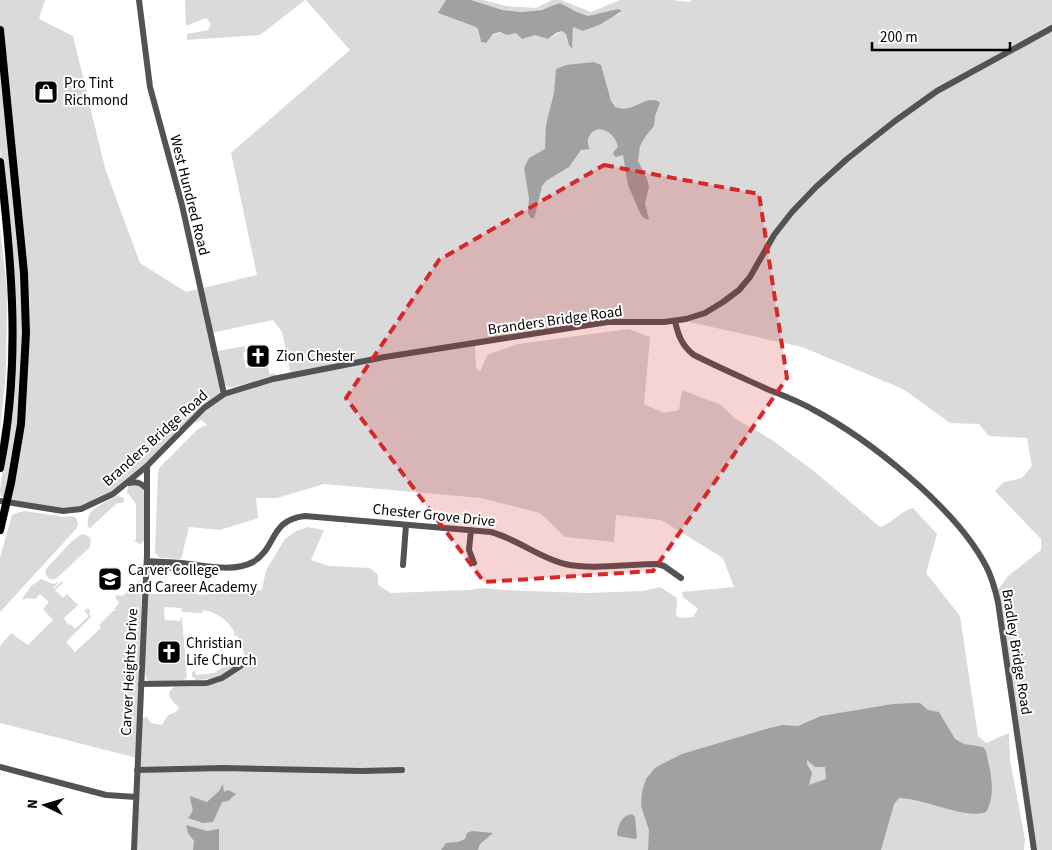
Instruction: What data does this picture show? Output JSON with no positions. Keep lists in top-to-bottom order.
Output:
{
  "streets": {
    "street": [
      "West Hundred Road",
      "Branders Bridge Road",
      "Chester Grove Drive",
      "Bradley Bridge Road",
      "Carver Heights Drive"
    ]
  },
  "crossings": [
    ["West Hundred Road", "Branders Bridge Road"],
    ["Branders Bridge Road", "Bradley Bridge Road"],
    ["Branders Bridge Road", "Carver Heights Drive"],
    ["Chester Grove Drive", "Carver Heights Drive"]
  ],
  "places": {
    "shop": ["Pro Tint Richmond"],
    "church": ["Zion Chester", "Christian Life Church"],
    "school or university": ["Carver College and Career Academy"]
  },
  "scale_bar": "200 m",
  "north": "left"
}
